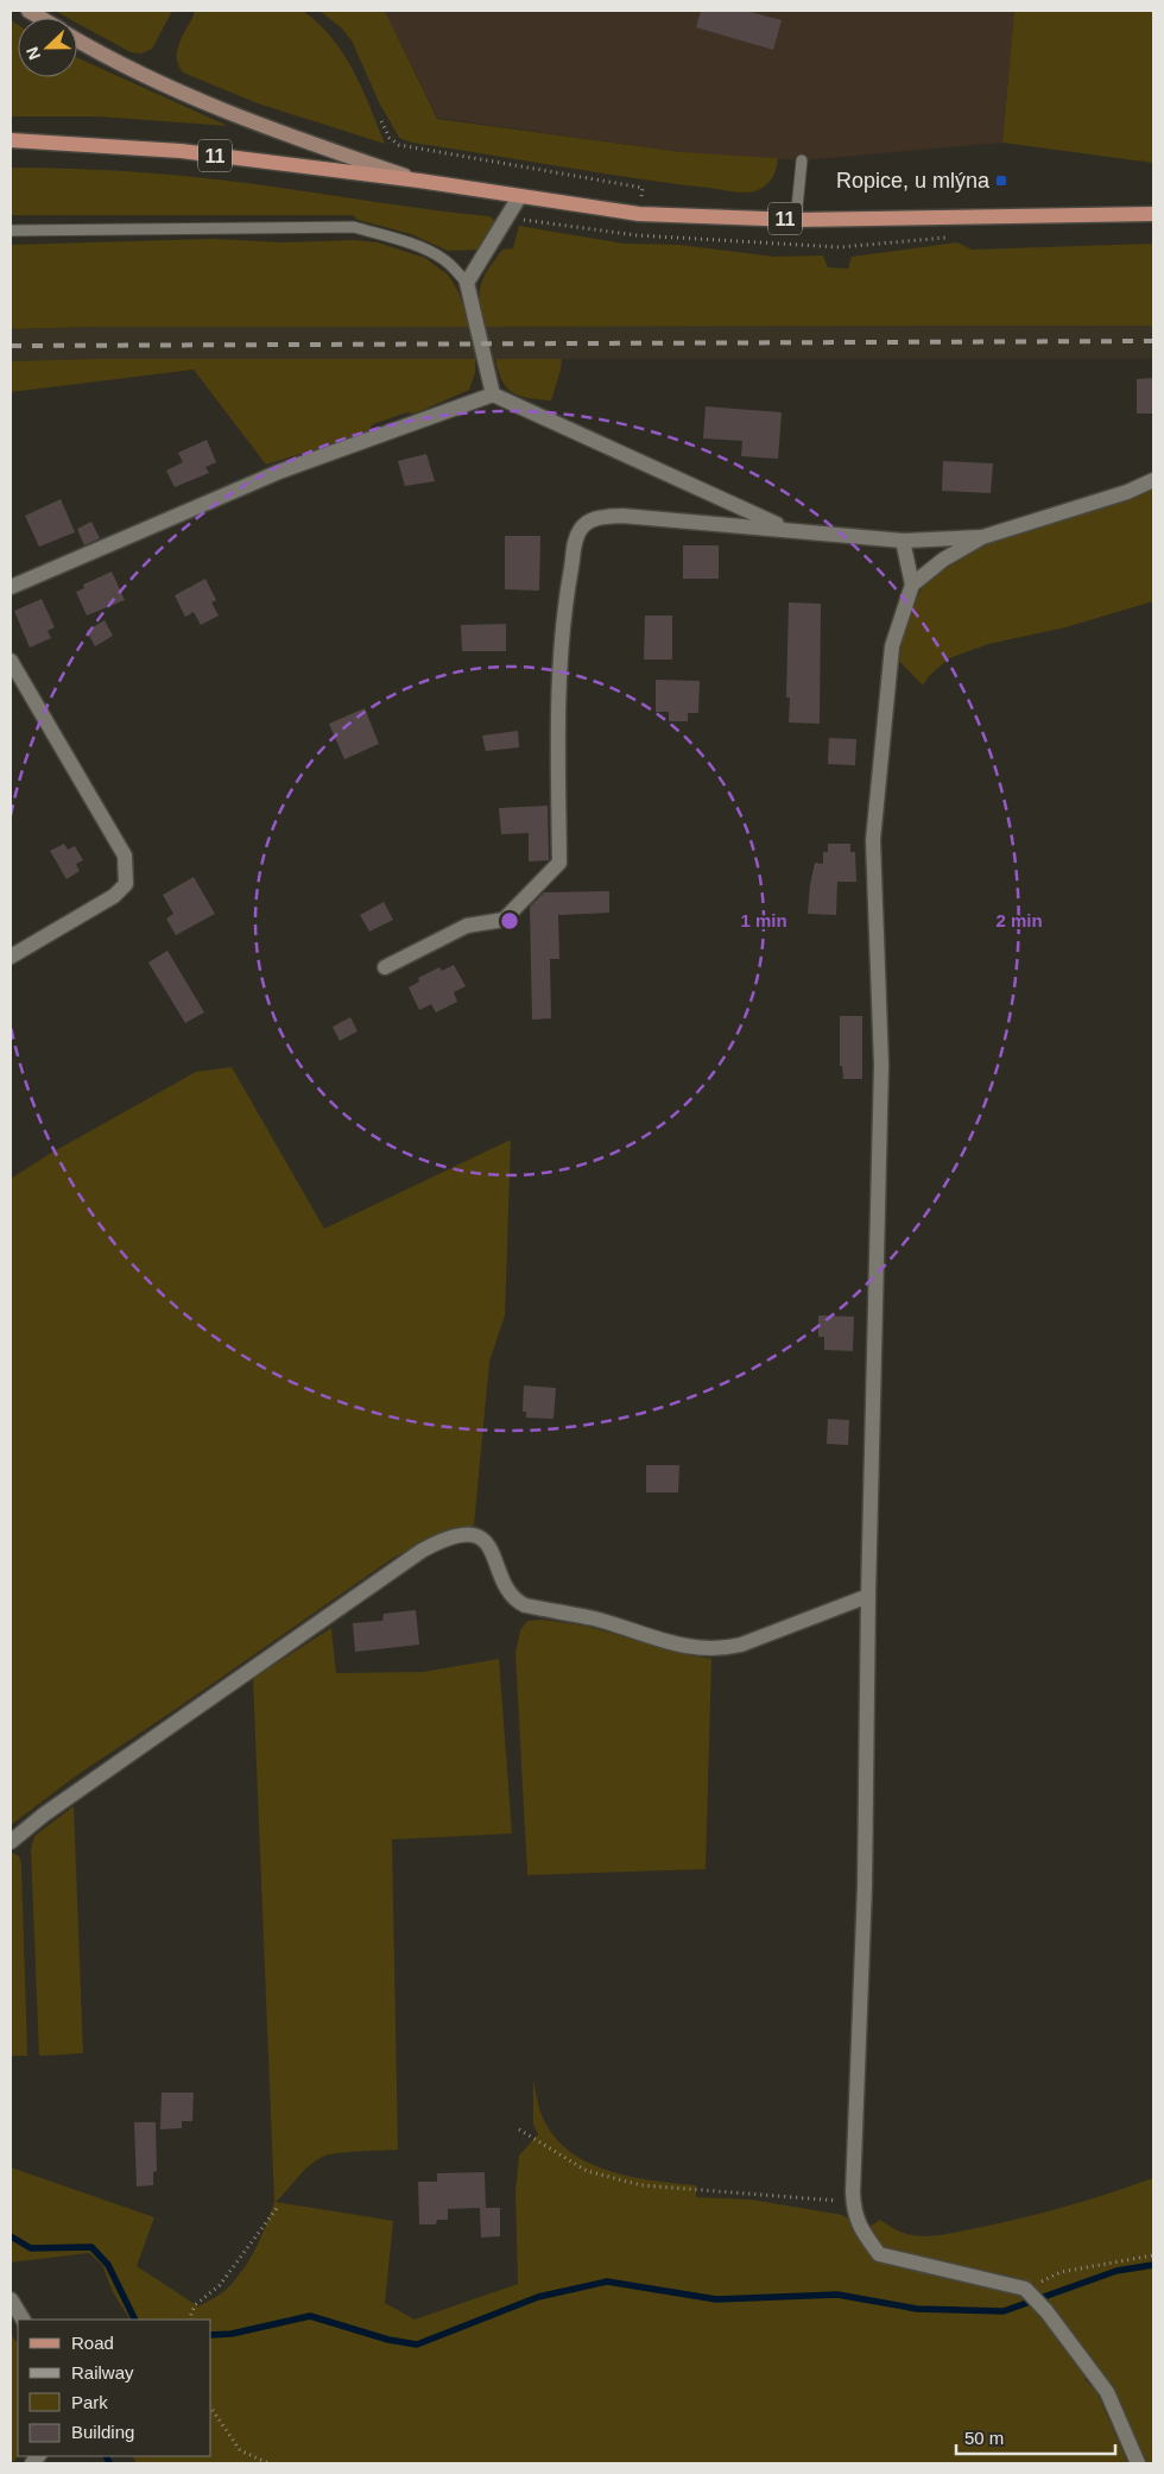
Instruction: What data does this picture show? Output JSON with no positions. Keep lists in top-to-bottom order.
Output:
{
  "streets": {
    "main road": ["11"]
  },
  "places": {
    "transit": ["Ropice, u mlýna"]
  },
  "legend": [
    "Road",
    "Railway",
    "Park",
    "Building"
  ],
  "scale_bar": "50 m",
  "north": "left",
  "rings": ["1 min", "2 min"]
}
